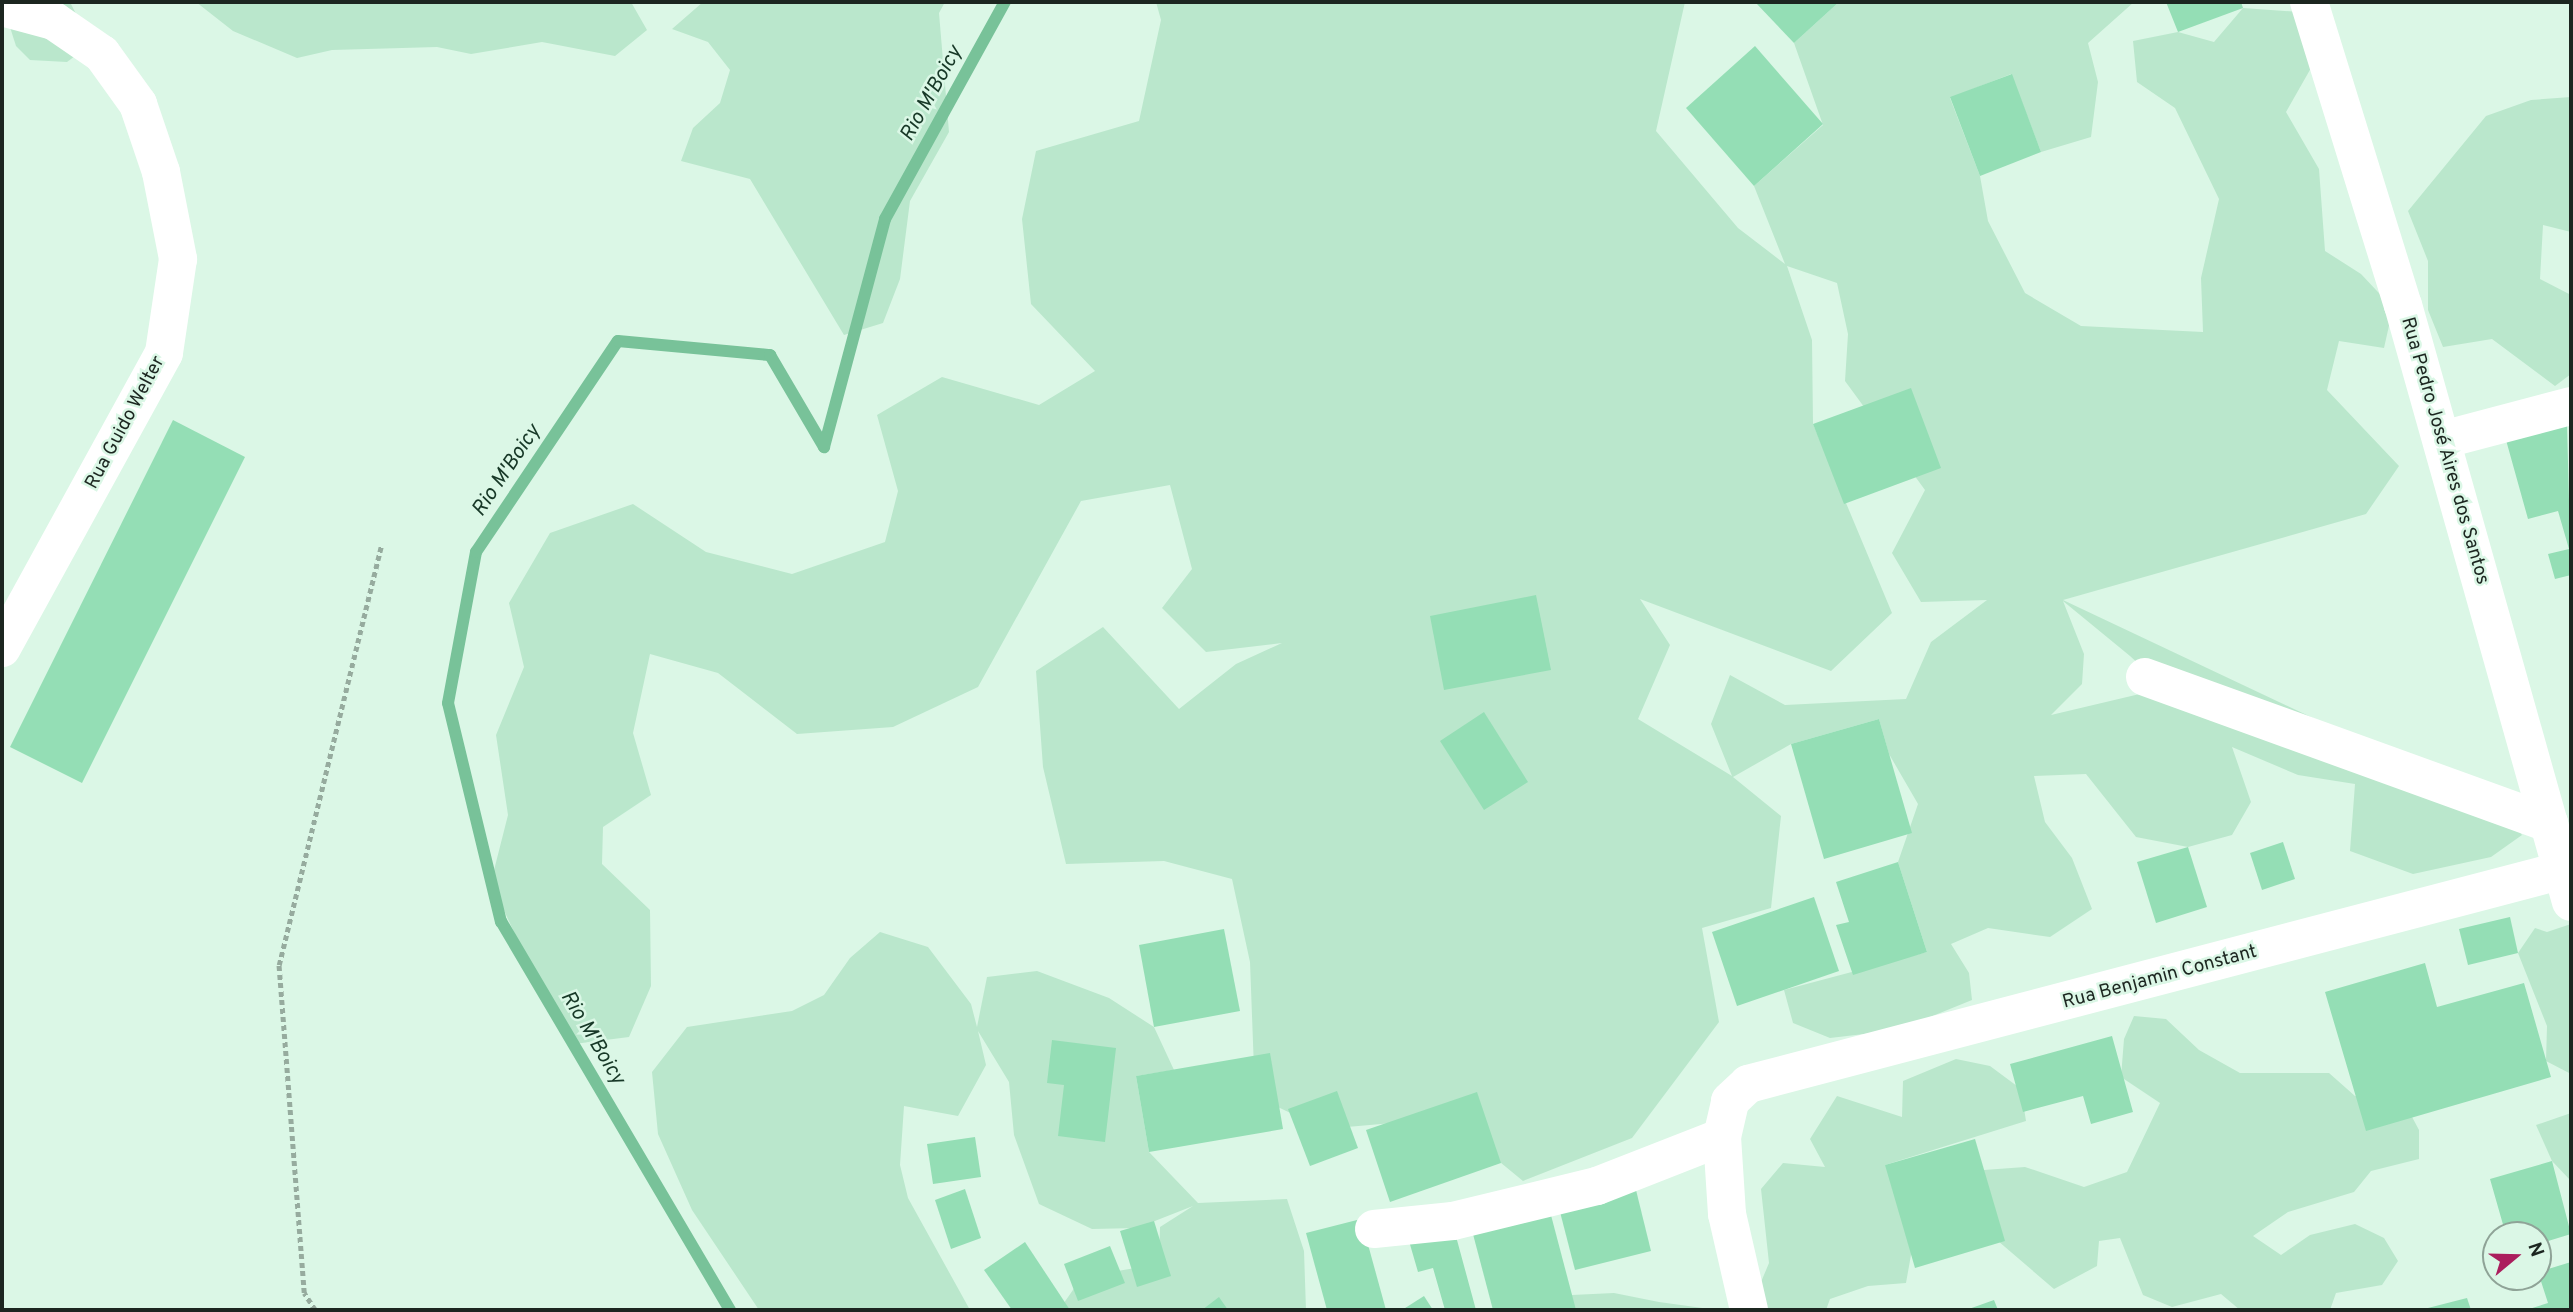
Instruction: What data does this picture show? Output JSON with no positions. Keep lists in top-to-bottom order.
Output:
{
  "streets": {
    "street": ["Rua Guido Welter", "Rua Pedro José Aires dos Santos", "Rua Benjamin Constant"]
  },
  "crossings": [
    ["Rua Pedro José Aires dos Santos", "Rua Benjamin Constant"]
  ],
  "water": ["Rio M'Boicy"],
  "north": "right"
}
